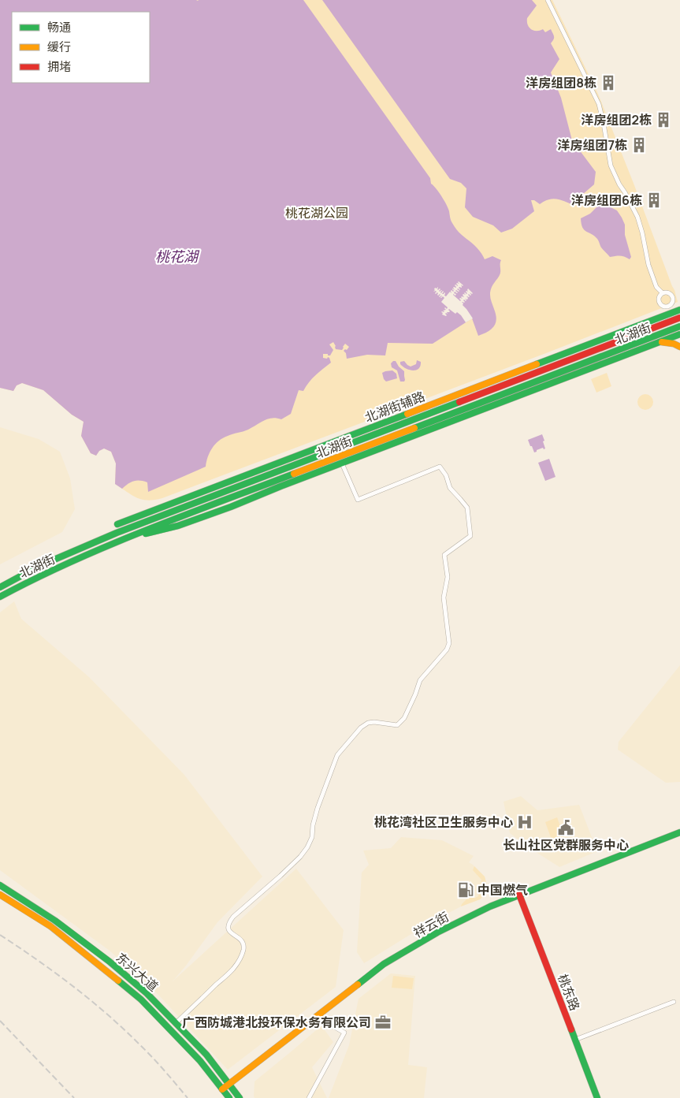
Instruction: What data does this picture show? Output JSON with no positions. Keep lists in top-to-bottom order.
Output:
{
  "streets": {
    "main road": [
      "北湖街",
      "北湖街辅路",
      "祥云街",
      "东兴大道",
      "桃东路"
    ]
  },
  "crossings": [
    ["北湖街", "北湖街辅路"],
    ["祥云街", "东兴大道"],
    ["祥云街", "桃东路"]
  ],
  "water": ["桃花湖"],
  "parks": ["桃花湖公园"],
  "places": {
    "building": [
      "洋房组团8栋",
      "洋房组团2栋",
      "洋房组团7栋",
      "洋房组团6栋"
    ],
    "hospital": ["桃花湾社区卫生服务中心"],
    "public building": ["长山社区党群服务中心"],
    "fuel station": ["中国燃气"],
    "office": ["广西防城港北投环保水务有限公司"]
  },
  "legend": ["畅通", "缓行", "拥堵"]
}
